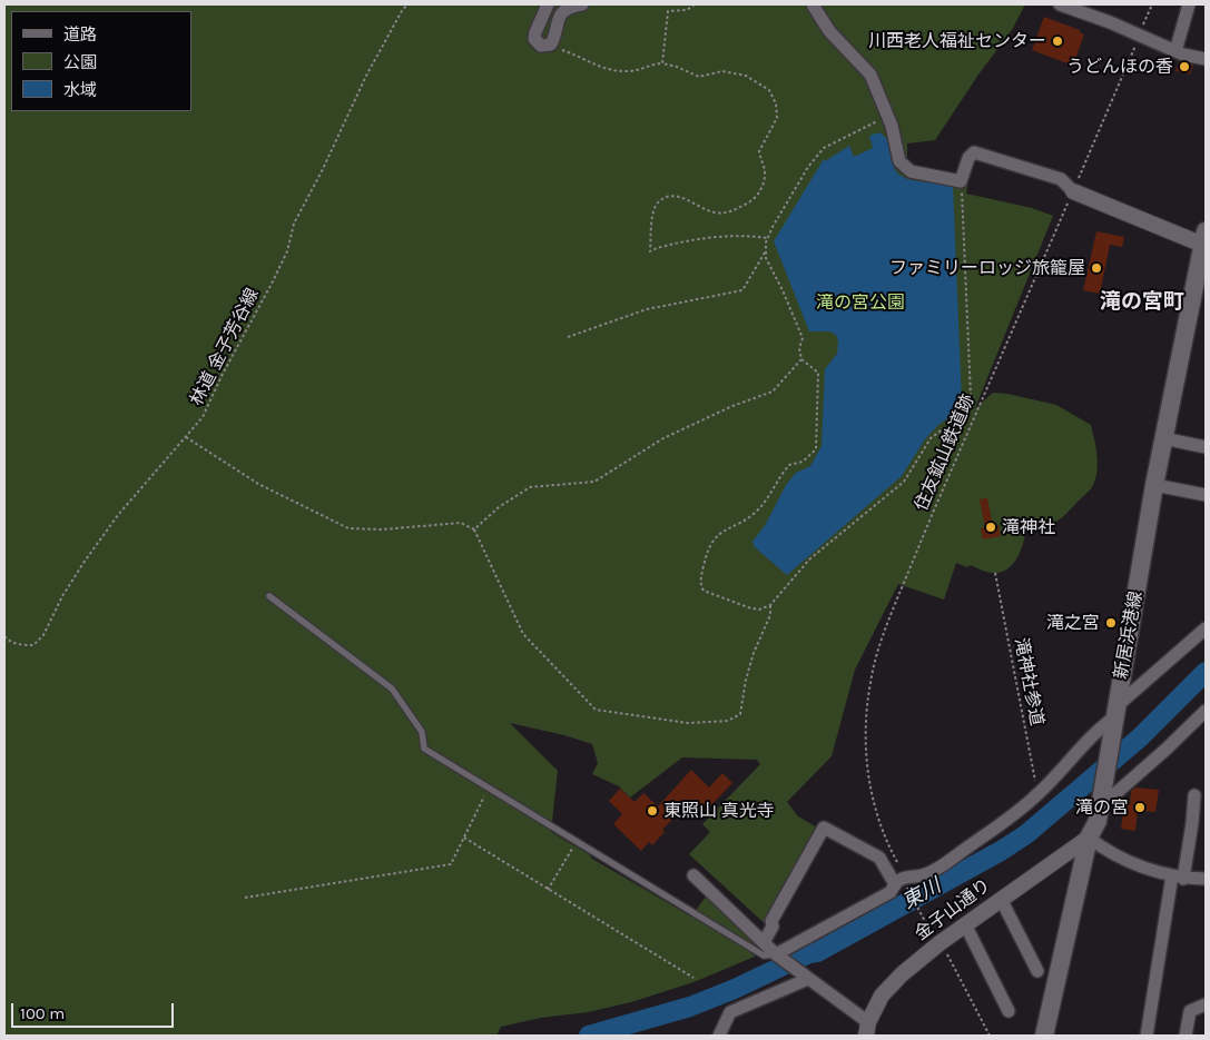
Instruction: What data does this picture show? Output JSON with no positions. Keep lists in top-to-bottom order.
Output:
{
  "streets": {
    "main road": ["新居浜港線"],
    "street": ["金子山通り"],
    "path": ["林道 金子芳谷線", "住友鉱山鉄道跡", "滝神社参道"]
  },
  "crossings": [
    ["新居浜港線", "金子山通り"]
  ],
  "districts": ["滝の宮町"],
  "water": ["東川"],
  "parks": ["滝の宮公園"],
  "places": [
    "川西老人福祉センター",
    "うどんほの香",
    "ファミリーロッジ旅籠屋",
    "滝神社",
    "滝之宮",
    "滝の宮",
    "東照山 真光寺"
  ],
  "legend": ["道路", "公園", "水域"],
  "scale_bar": "100 m"
}
